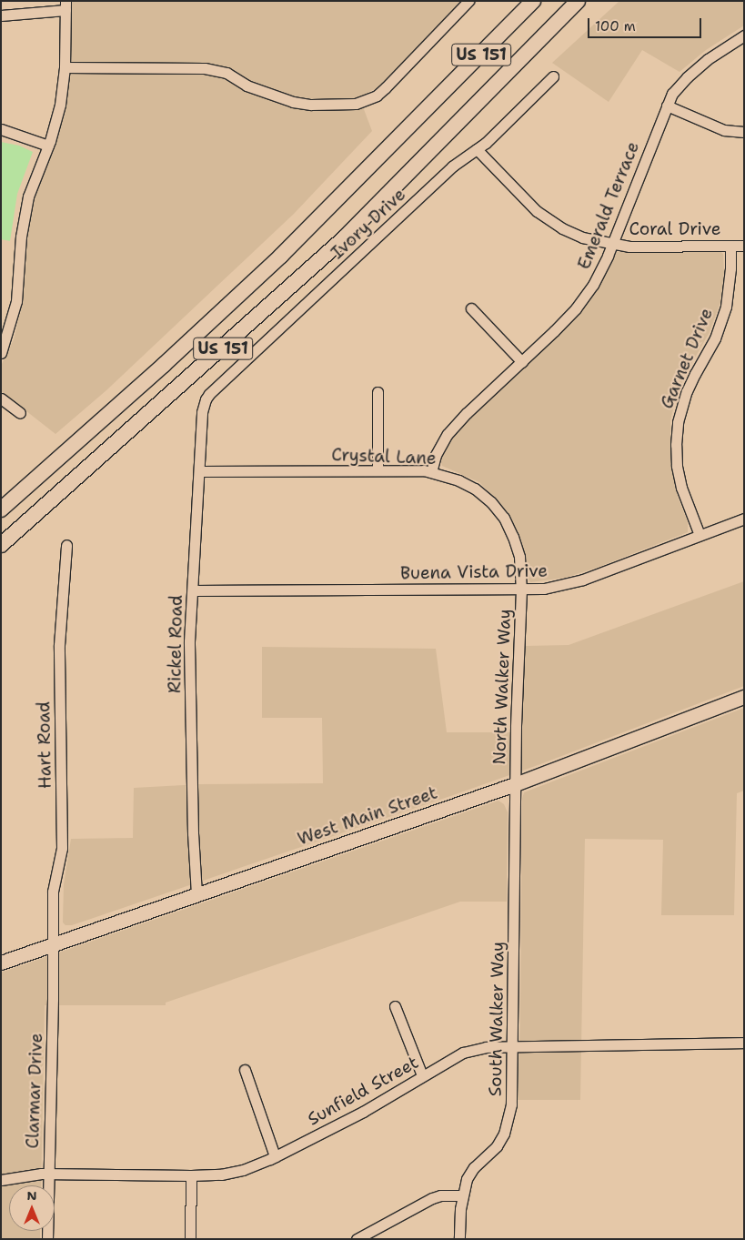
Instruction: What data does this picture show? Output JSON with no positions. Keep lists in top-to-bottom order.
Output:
{
  "streets": {
    "highway": ["US 151"],
    "main road": ["West Main Street"],
    "street": [
      "Emerald Terrace",
      "Ivory Drive",
      "Coral Drive",
      "Garnet Drive",
      "Crystal Lane",
      "Buena Vista Drive",
      "Rickel Road",
      "North Walker Way",
      "Hart Road",
      "South Walker Way",
      "Clarmar Drive",
      "Sunfield Street"
    ]
  },
  "crossings": [
    ["Emerald Terrace", "Coral Drive"],
    ["Emerald Terrace", "Crystal Lane"],
    ["Ivory Drive", "Coral Drive"],
    ["Ivory Drive", "Rickel Road"],
    ["Coral Drive", "Garnet Drive"],
    ["Garnet Drive", "Buena Vista Drive"],
    ["Crystal Lane", "Buena Vista Drive"],
    ["Crystal Lane", "Rickel Road"],
    ["Crystal Lane", "North Walker Way"],
    ["Buena Vista Drive", "Rickel Road"],
    ["Buena Vista Drive", "North Walker Way"],
    ["Rickel Road", "West Main Street"],
    ["North Walker Way", "West Main Street"],
    ["North Walker Way", "South Walker Way"],
    ["Hart Road", "West Main Street"],
    ["Hart Road", "Clarmar Drive"],
    ["West Main Street", "South Walker Way"],
    ["West Main Street", "Clarmar Drive"],
    ["South Walker Way", "Sunfield Street"],
    ["Clarmar Drive", "Sunfield Street"]
  ],
  "scale_bar": "100 m",
  "north": "top"
}
